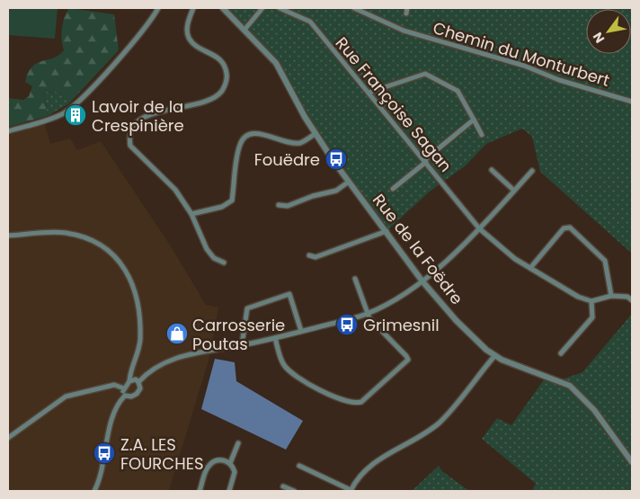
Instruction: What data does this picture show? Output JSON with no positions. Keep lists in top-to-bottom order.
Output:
{
  "streets": {
    "street": ["Chemin du Monturbert", "Rue Françoise Sagan", "Rue de la Foëdre"]
  },
  "places": {
    "building": ["Lavoir de la Crespinière"],
    "bus stop": ["Fouëdre", "Grimesnil", "Z.A. LES FOURCHES"],
    "shop": ["Carrosserie Poutas"]
  },
  "north": "bottom left"
}
